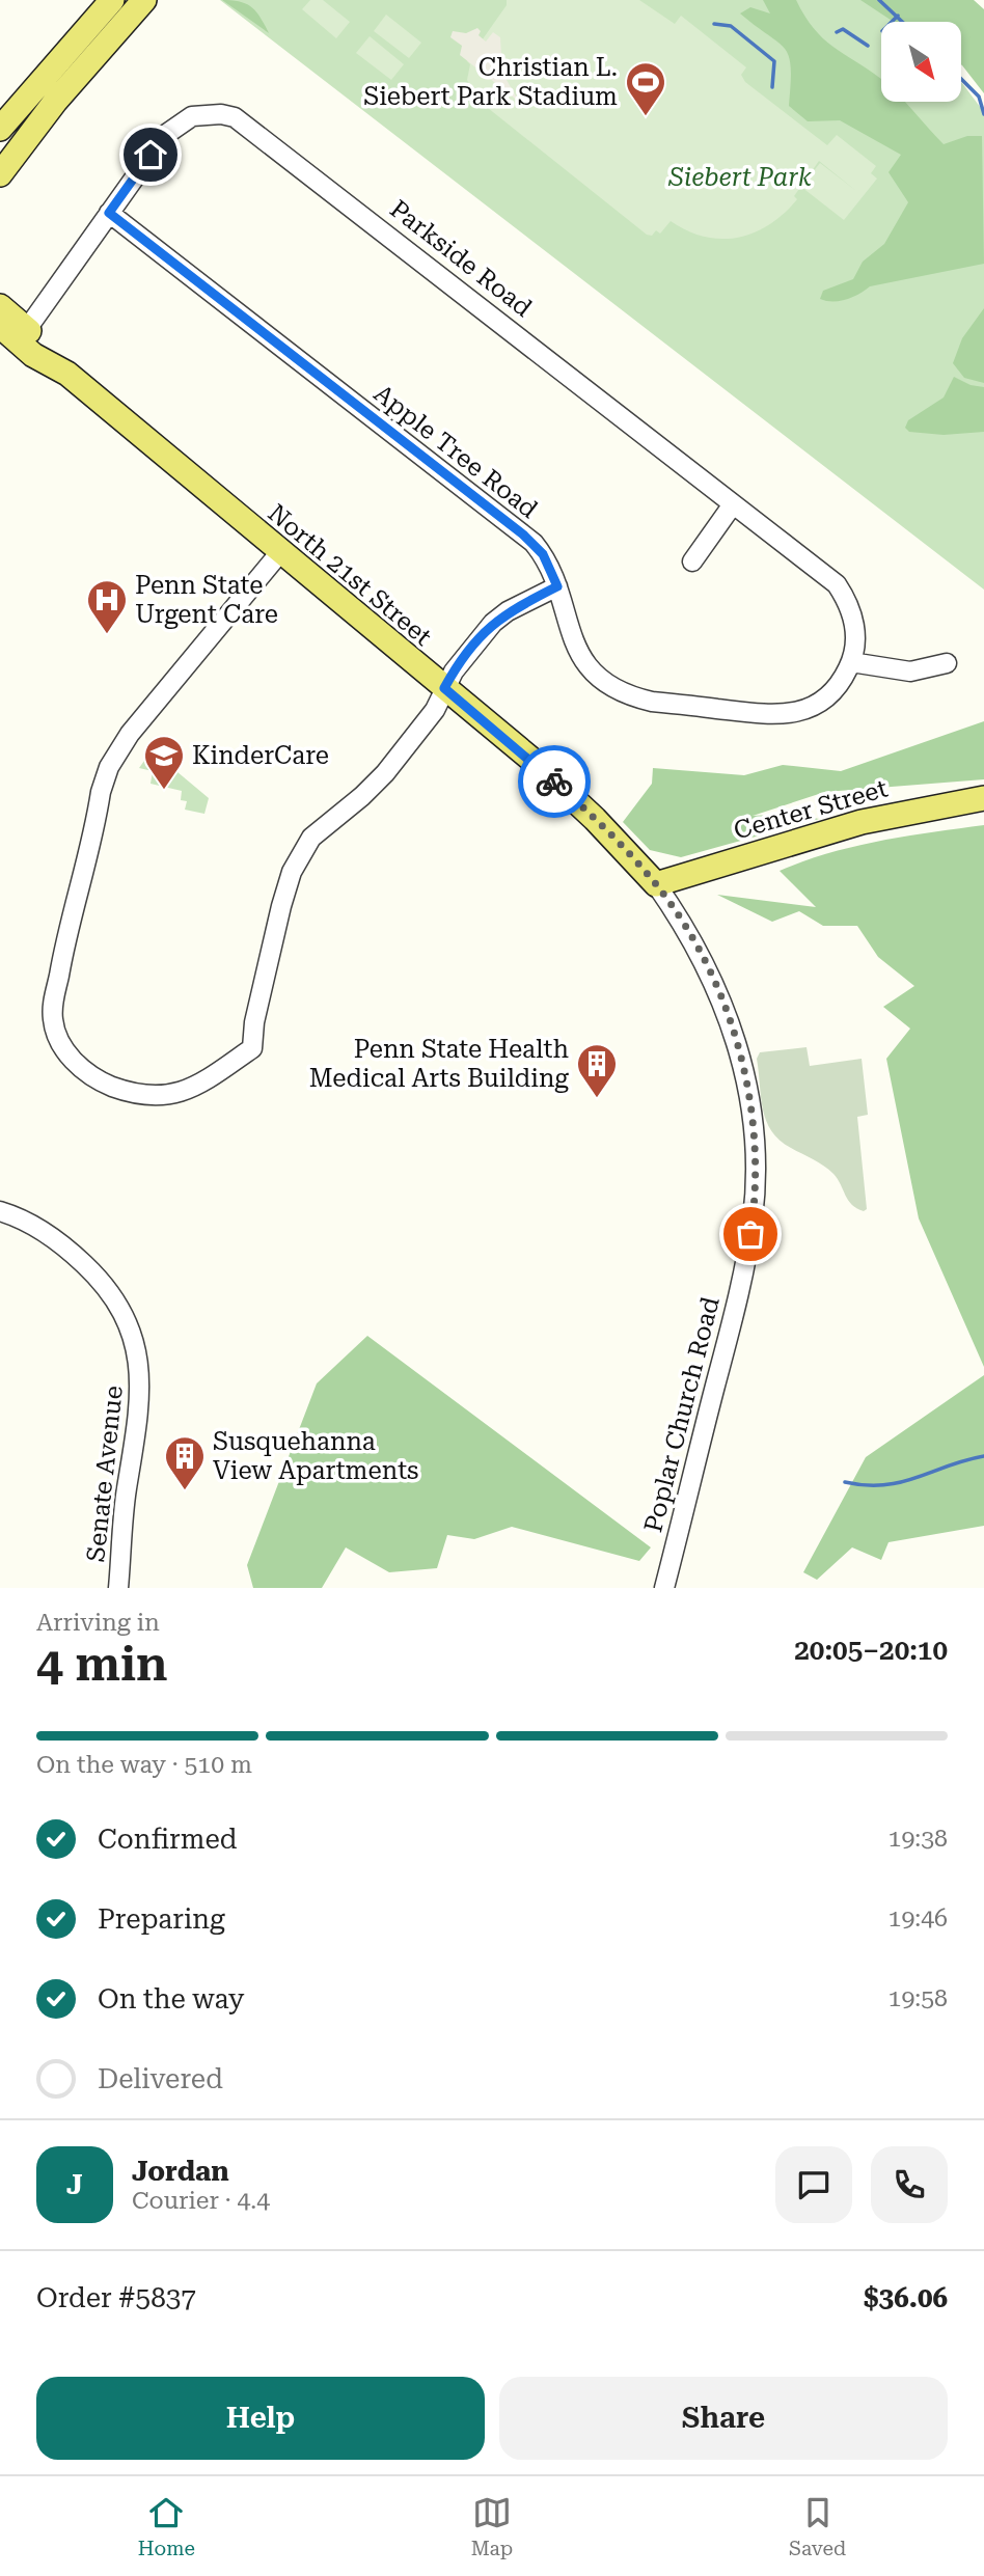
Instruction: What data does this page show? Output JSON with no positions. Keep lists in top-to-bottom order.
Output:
{
  "streets": {
    "main road": ["North 21st Street", "Center Street"],
    "street": [
      "Parkside Road",
      "Apple Tree Road",
      "Poplar Church Road",
      "Senate Avenue"
    ]
  },
  "crossings": [
    ["Parkside Road", "Apple Tree Road"],
    ["Parkside Road", "North 21st Street"],
    ["North 21st Street", "Center Street"],
    ["North 21st Street", "Poplar Church Road"],
    ["Center Street", "Poplar Church Road"]
  ],
  "parks": ["Siebert Park"],
  "places": {
    "sports": ["Christian L. Siebert Park Stadium"],
    "hospital": ["Penn State Urgent Care"],
    "school or university": ["KinderCare"],
    "building": ["Penn State Health Medical Arts Building", "Susquehanna View Apartments"]
  },
  "north": "bottom right",
  "page": {
    "heading": ["4 min", "Arriving in", "20:05–20:10"],
    "panel": [
      "Jordan",
      "Courier · 4.4",
      "Order #5837",
      "$36.06"
    ],
    "bar": "On the way · 510 m",
    "list": [
      ["Confirmed", "19:38"],
      ["Preparing", "19:46"],
      ["On the way", "19:58"],
      "Delivered"
    ],
    "round": "J",
    "buttons": ["Help", "Share"],
    "tabs": ["Home", "Map", "Saved"]
  }
}
